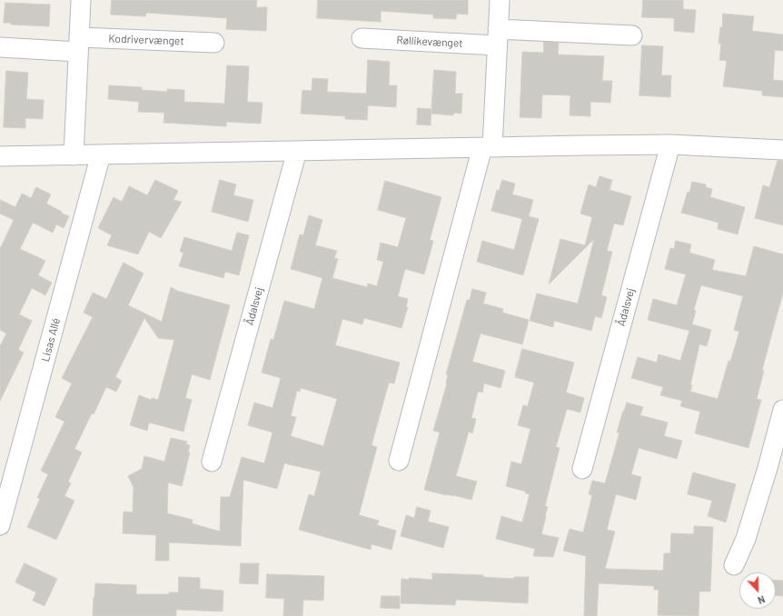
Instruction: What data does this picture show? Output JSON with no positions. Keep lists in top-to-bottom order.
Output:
{
  "streets": {
    "street": [
      "Kodrivervænget",
      "Røllikevænget",
      "Ådalsvej",
      "Lisas Allé"
    ]
  },
  "north": "bottom"
}
